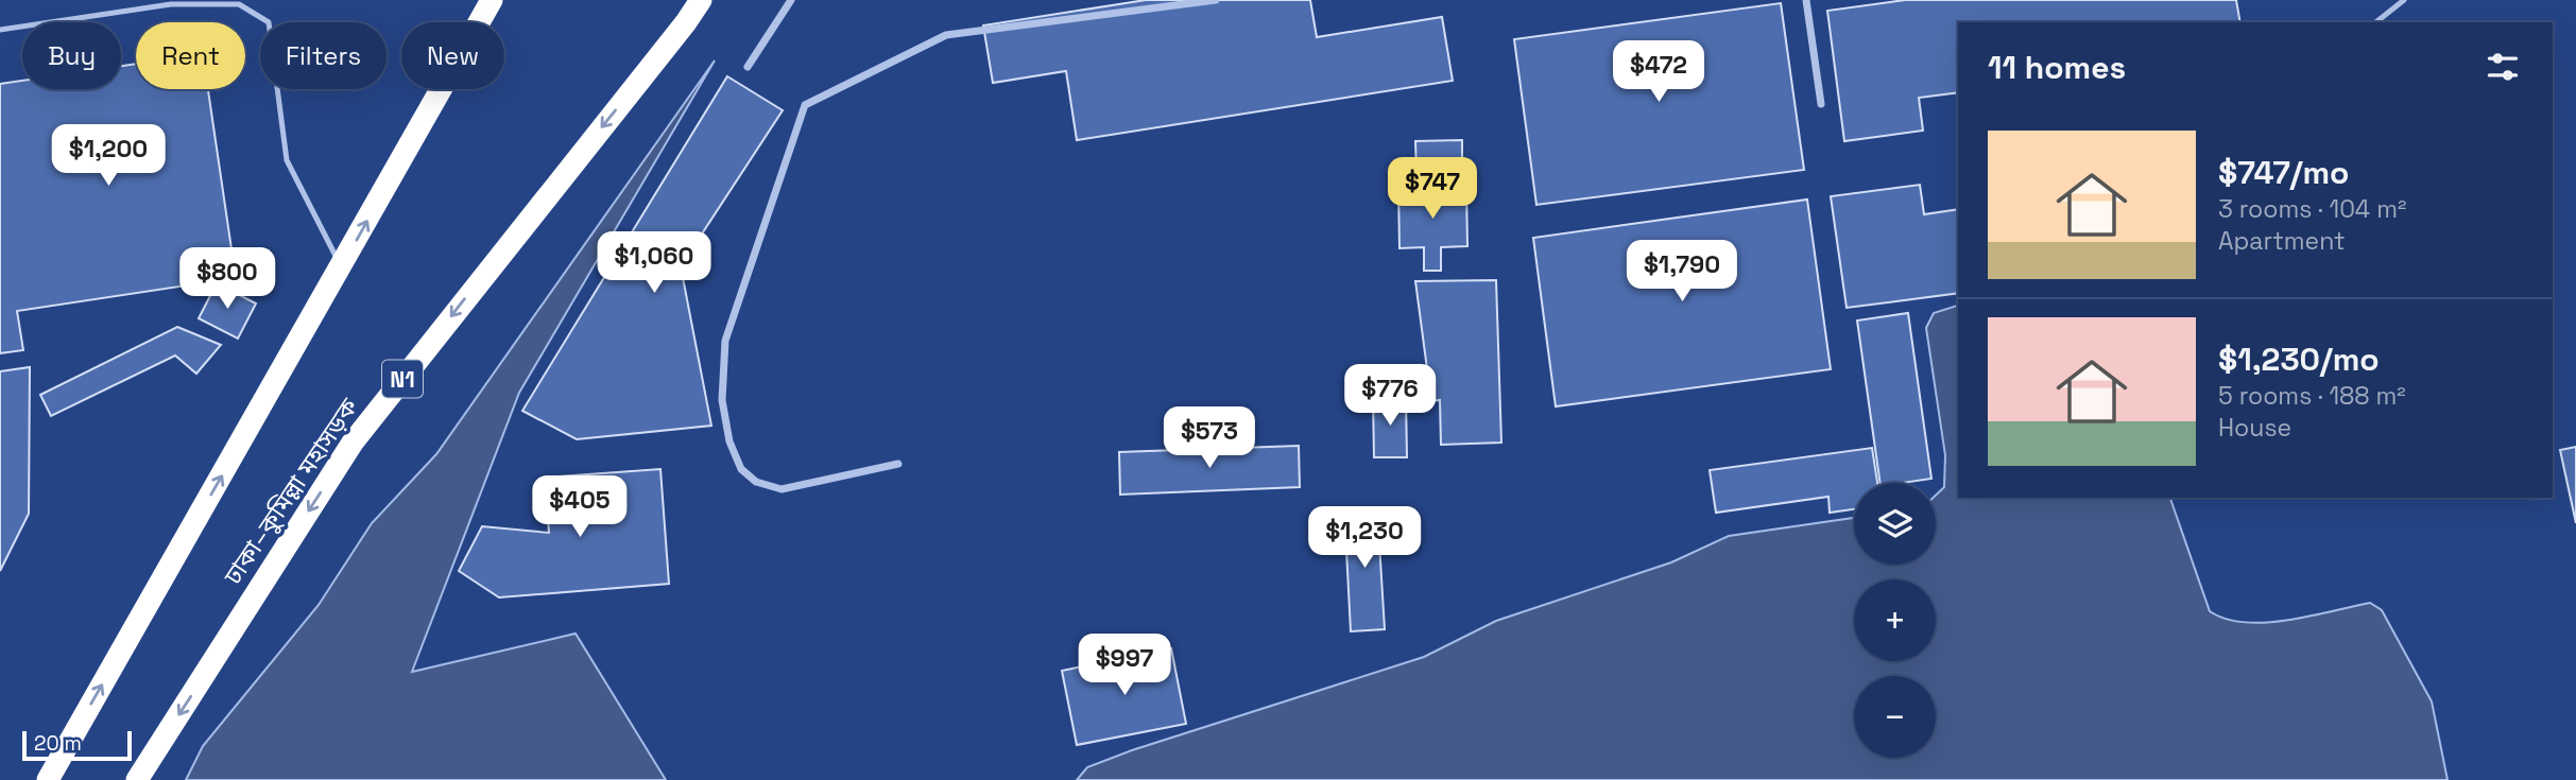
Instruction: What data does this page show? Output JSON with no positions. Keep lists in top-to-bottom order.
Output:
{
  "streets": {
    "highway": ["N1", "ঢাকা–কুমিল্লা মহাসড়ক"]
  },
  "scale_bar": "20 m",
  "page": {
    "chip": [
      "Buy",
      "Rent",
      "Filters",
      "New"
    ],
    "heading": "11 homes",
    "price": [
      "$472",
      "$1,200",
      "$747",
      "$1,060",
      "$1,790",
      "$800",
      "$776",
      "$573",
      "$405",
      "$1,230",
      "$997"
    ],
    "list": [
      {
        "name": "$747/mo",
        "note": "3 rooms · 104 m² · Apartment"
      },
      {
        "name": "$1,230/mo",
        "note": "5 rooms · 188 m² · House"
      }
    ],
    "map_buttons": ["+", "−"],
    "scale": "20 m"
  }
}
